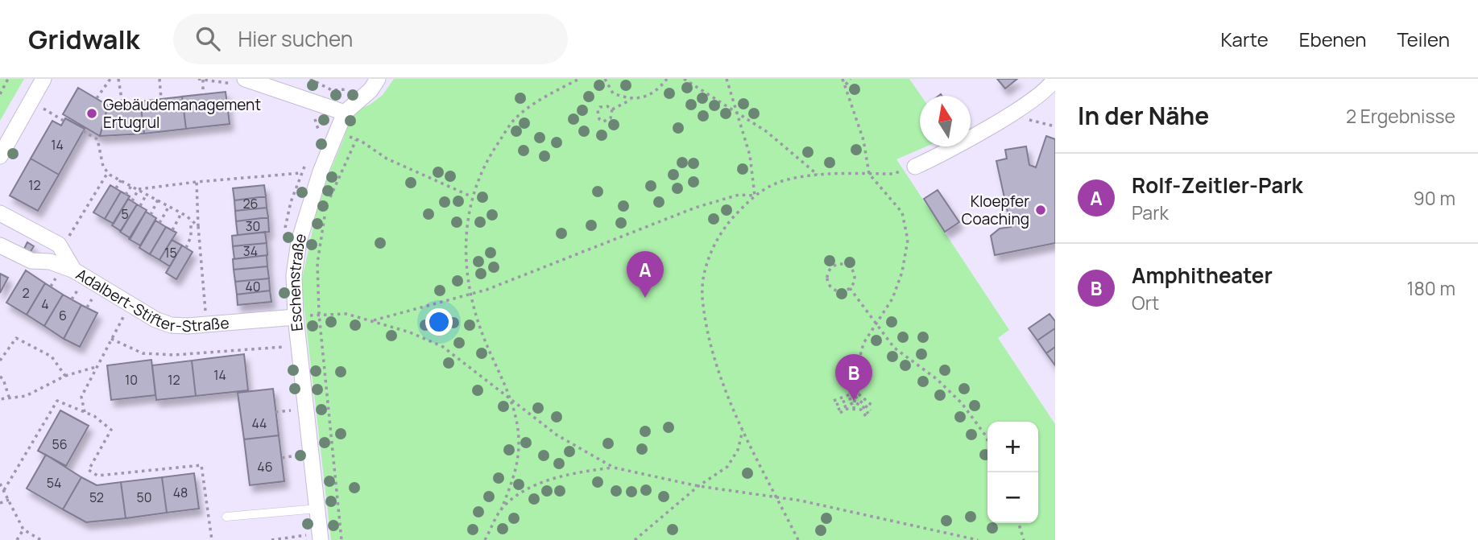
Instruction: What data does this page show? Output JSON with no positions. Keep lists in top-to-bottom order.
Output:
{
  "streets": {
    "street": ["Eschenstraße", "Adalbert-Stifter-Straße"]
  },
  "crossings": [
    ["Eschenstraße", "Adalbert-Stifter-Straße"]
  ],
  "places": ["Gebäudemanagement Ertugrul", "Kloepfer Coaching"],
  "house_numbers": [
    "14",
    "12",
    "26",
    "5",
    "30",
    "34",
    "15",
    "40",
    "2",
    "4",
    "6",
    "14",
    "10",
    "12",
    "44",
    "56",
    "46",
    "54",
    "48",
    "52",
    "50"
  ],
  "north": "top",
  "page": {
    "header": "Gridwalk",
    "search": "Hier suchen",
    "nav": ["Karte", "Ebenen", "Teilen"],
    "heading": ["In der Nähe", "2 Ergebnisse"],
    "list": [
      {
        "mark": "A",
        "name": "Rolf-Zeitler-Park",
        "note": "Park",
        "value": "90 m"
      },
      {
        "mark": "B",
        "name": "Amphitheater",
        "note": "Ort",
        "value": "180 m"
      }
    ],
    "pins": ["A", "B"],
    "map_buttons": ["+", "−"]
  }
}
